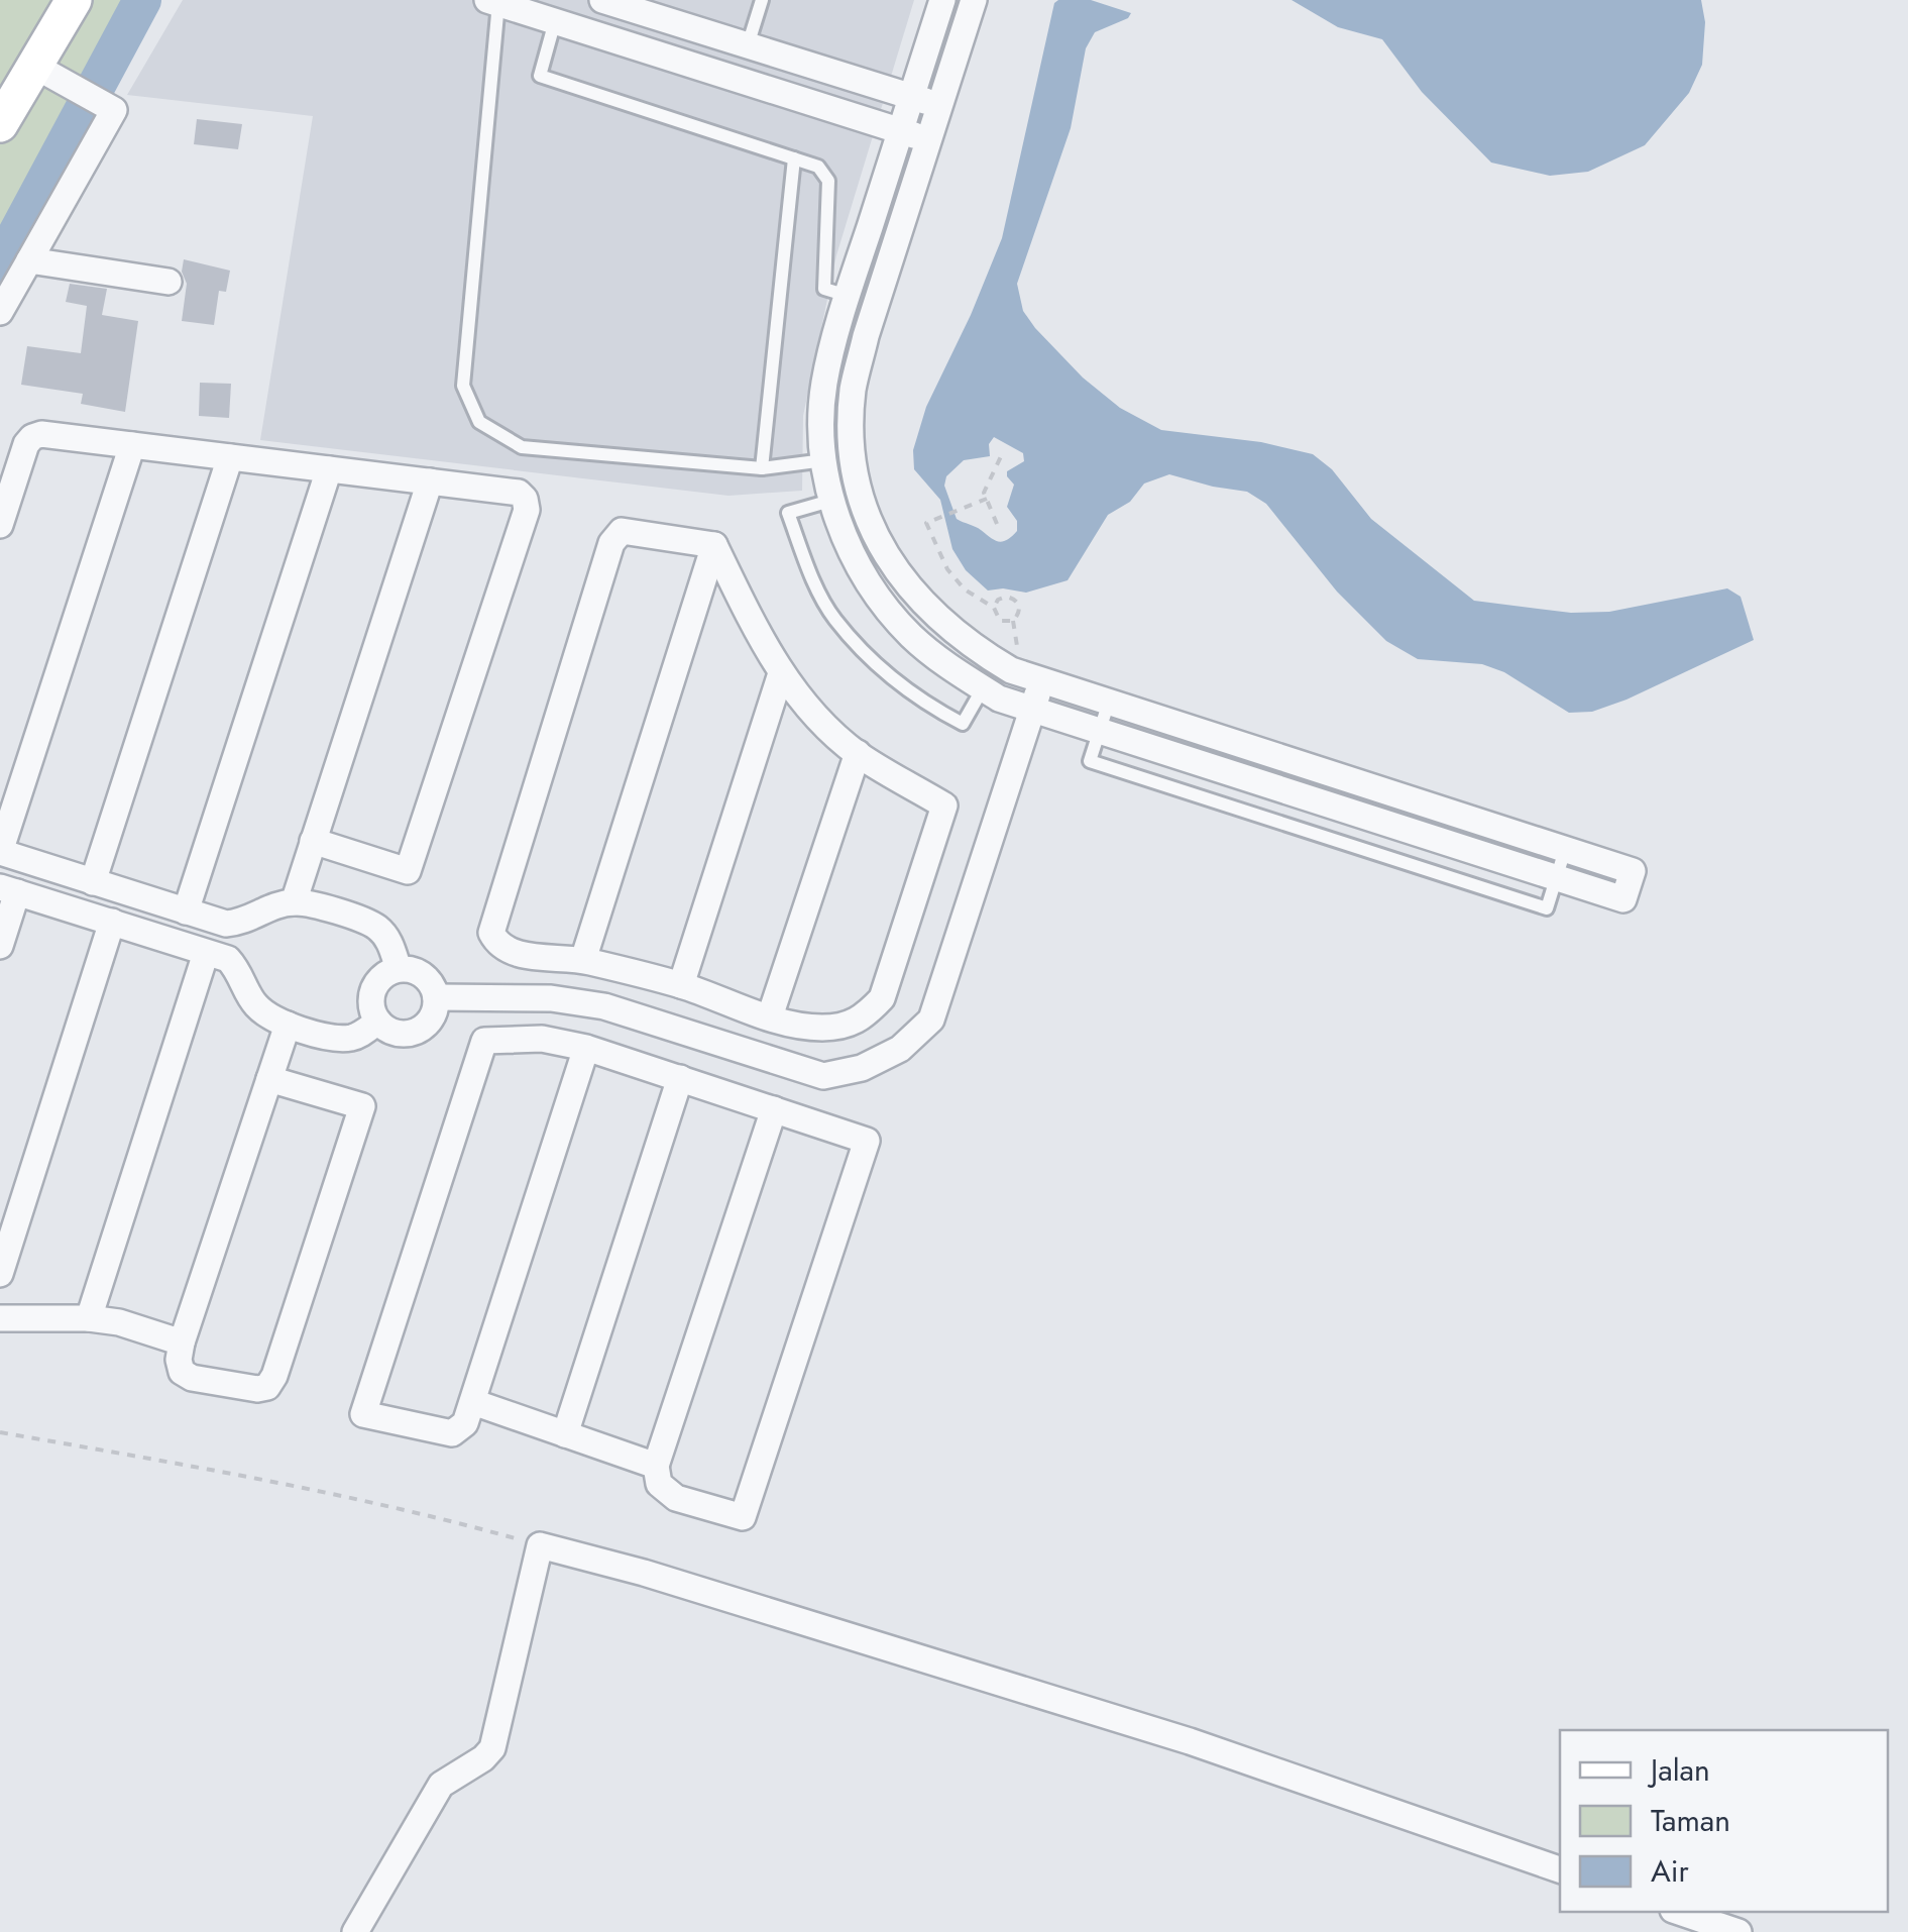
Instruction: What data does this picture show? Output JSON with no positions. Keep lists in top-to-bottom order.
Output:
{
  "legend": ["Jalan", "Taman", "Air"]
}
